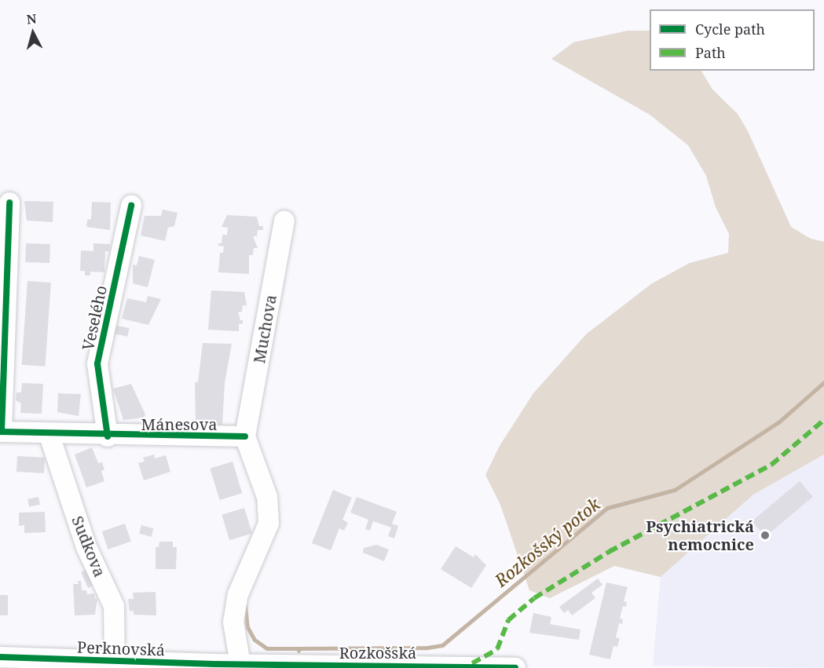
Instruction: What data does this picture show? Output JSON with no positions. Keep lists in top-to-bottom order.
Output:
{
  "streets": {
    "street": [
      "Veselého",
      "Muchova",
      "Mánesova",
      "Sudkova",
      "Perknovská",
      "Rozkošská"
    ]
  },
  "crossings": [
    ["Veselého", "Mánesova"],
    ["Muchova", "Mánesova"],
    ["Mánesova", "Sudkova"],
    ["Sudkova", "Perknovská"],
    ["Perknovská", "Rozkošská"]
  ],
  "water": ["Rozkošský potok"],
  "places": ["Psychiatrická nemocnice"],
  "legend": ["Cycle path", "Path"],
  "north": "top"
}
